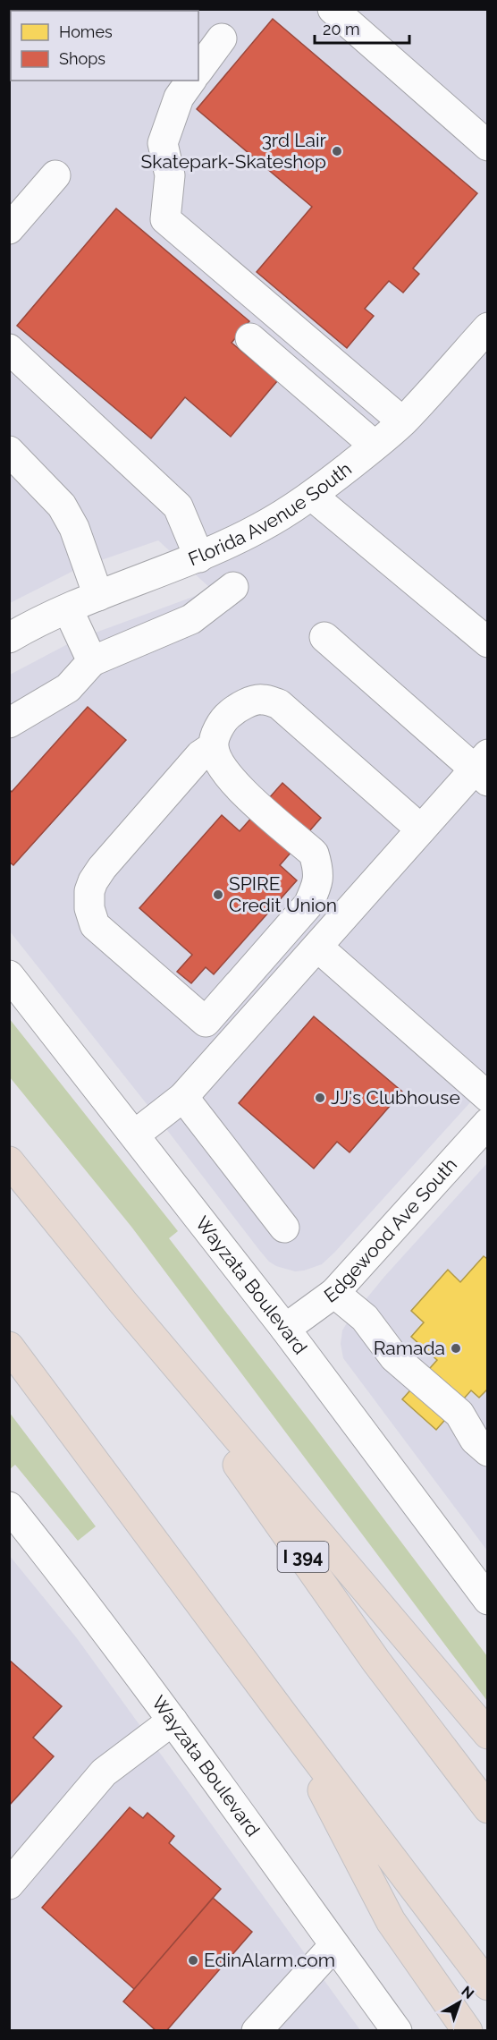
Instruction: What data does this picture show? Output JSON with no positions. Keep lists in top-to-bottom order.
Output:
{
  "streets": {
    "highway": ["I 394"],
    "street": ["Florida Avenue South", "Edgewood Ave South", "Wayzata Boulevard"]
  },
  "crossings": [
    ["Edgewood Ave South", "Wayzata Boulevard"]
  ],
  "places": [
    "3rd Lair Skatepark-Skateshop",
    "SPIRE Credit Union",
    "JJ's Clubhouse",
    "Ramada",
    "EdinAlarm.com"
  ],
  "legend": ["Homes", "Shops"],
  "scale_bar": "20 m",
  "north": "top right"
}
